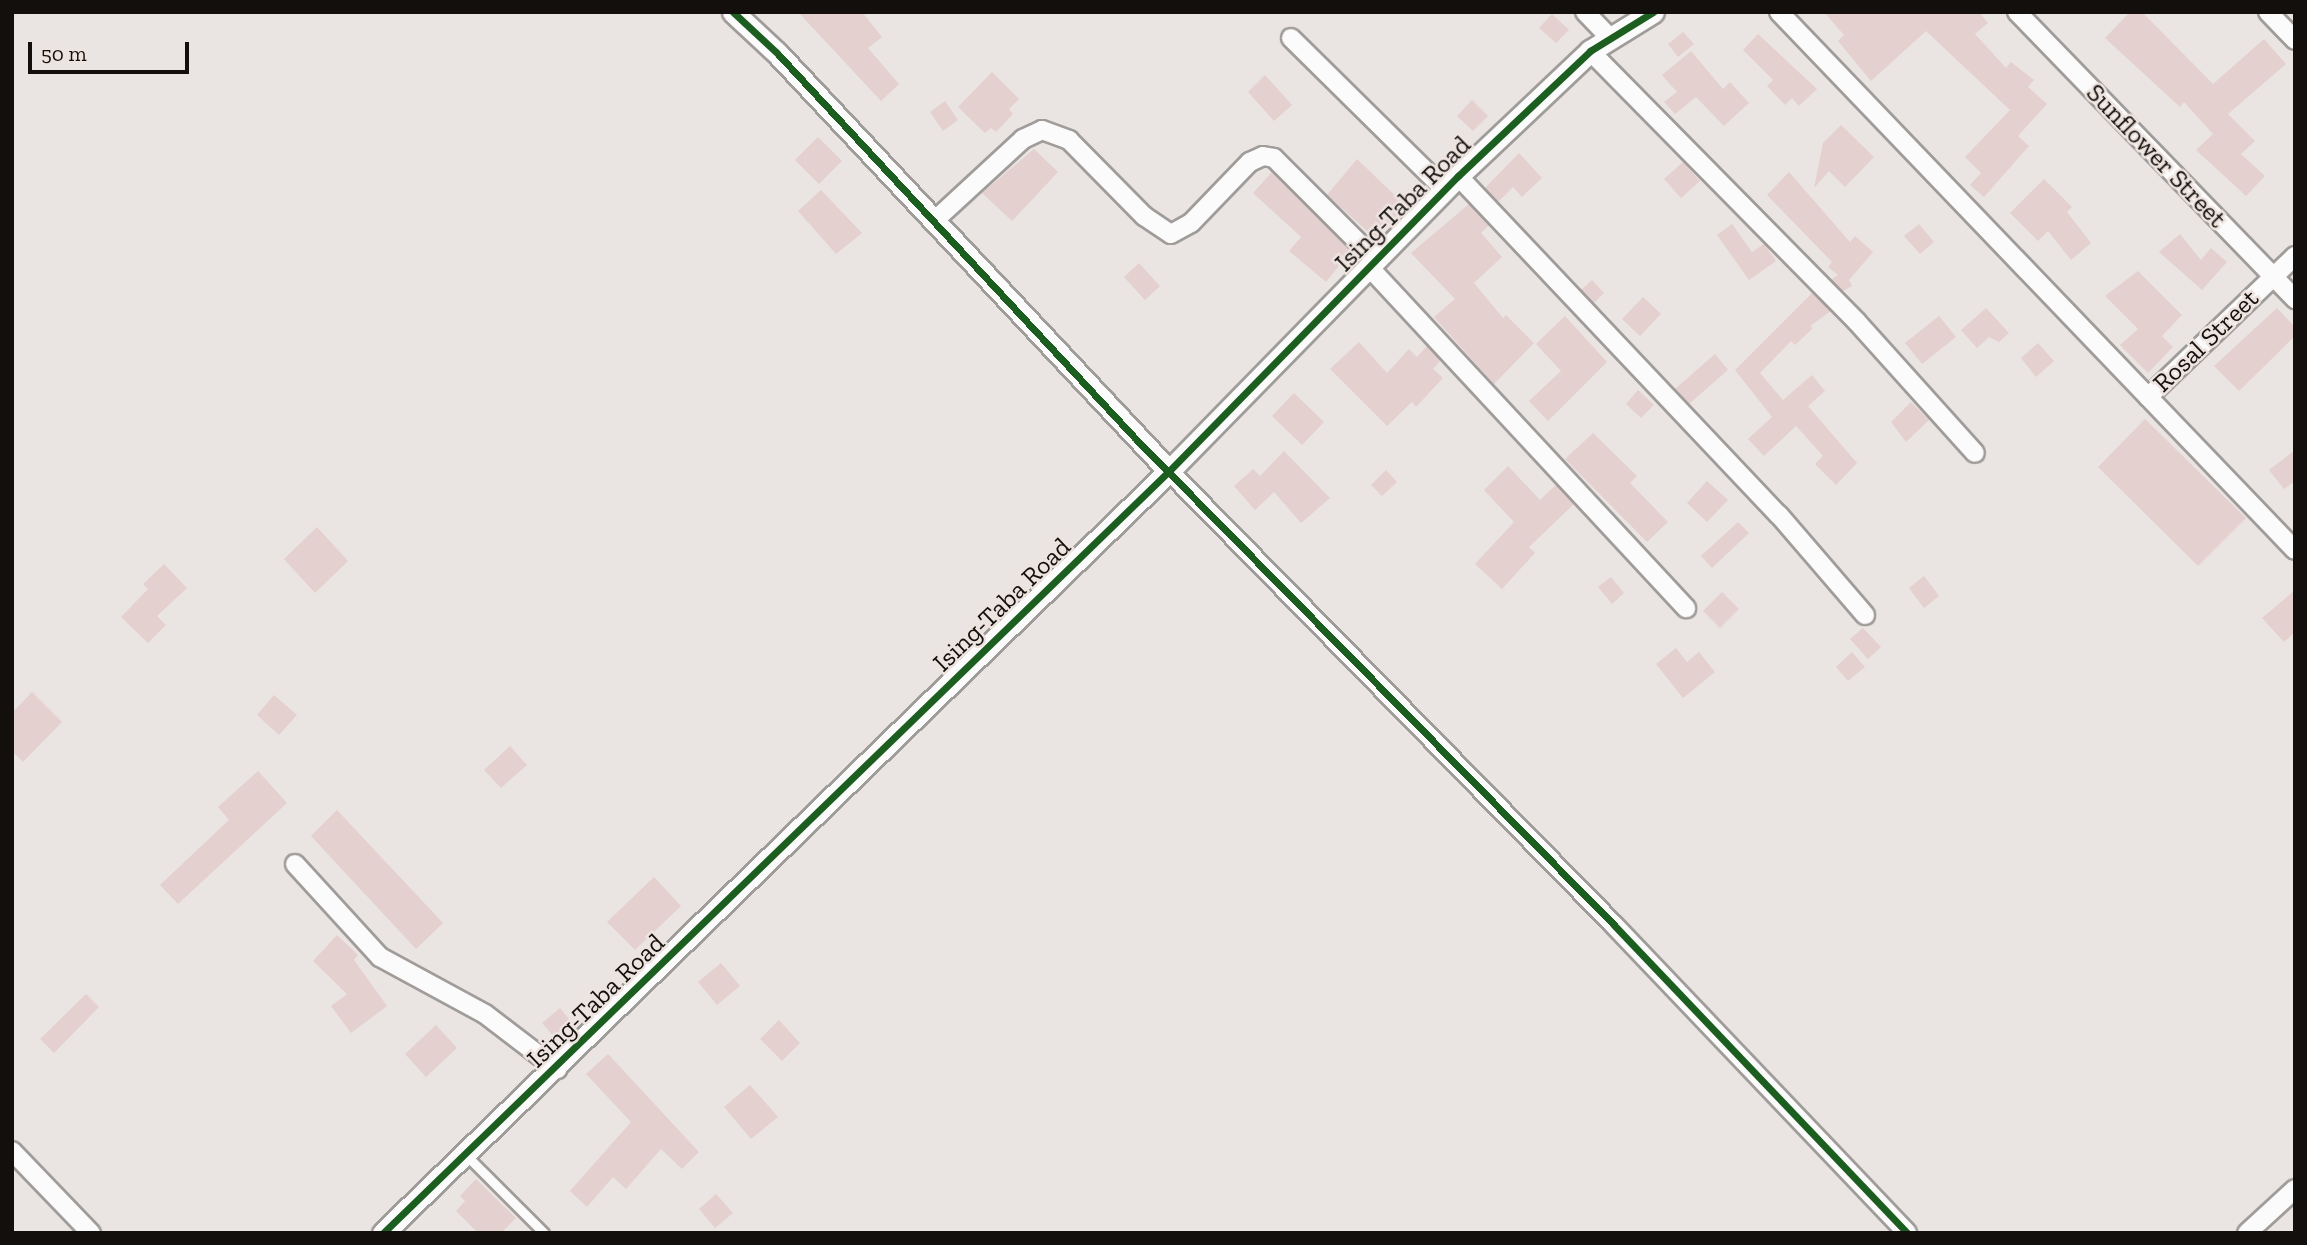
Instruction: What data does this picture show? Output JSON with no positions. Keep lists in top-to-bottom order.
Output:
{
  "streets": {
    "street": ["Sunflower Street", "Ising-Taba Road", "Rosal Street"]
  },
  "crossings": [
    ["Sunflower Street", "Rosal Street"]
  ],
  "scale_bar": "50 m"
}
